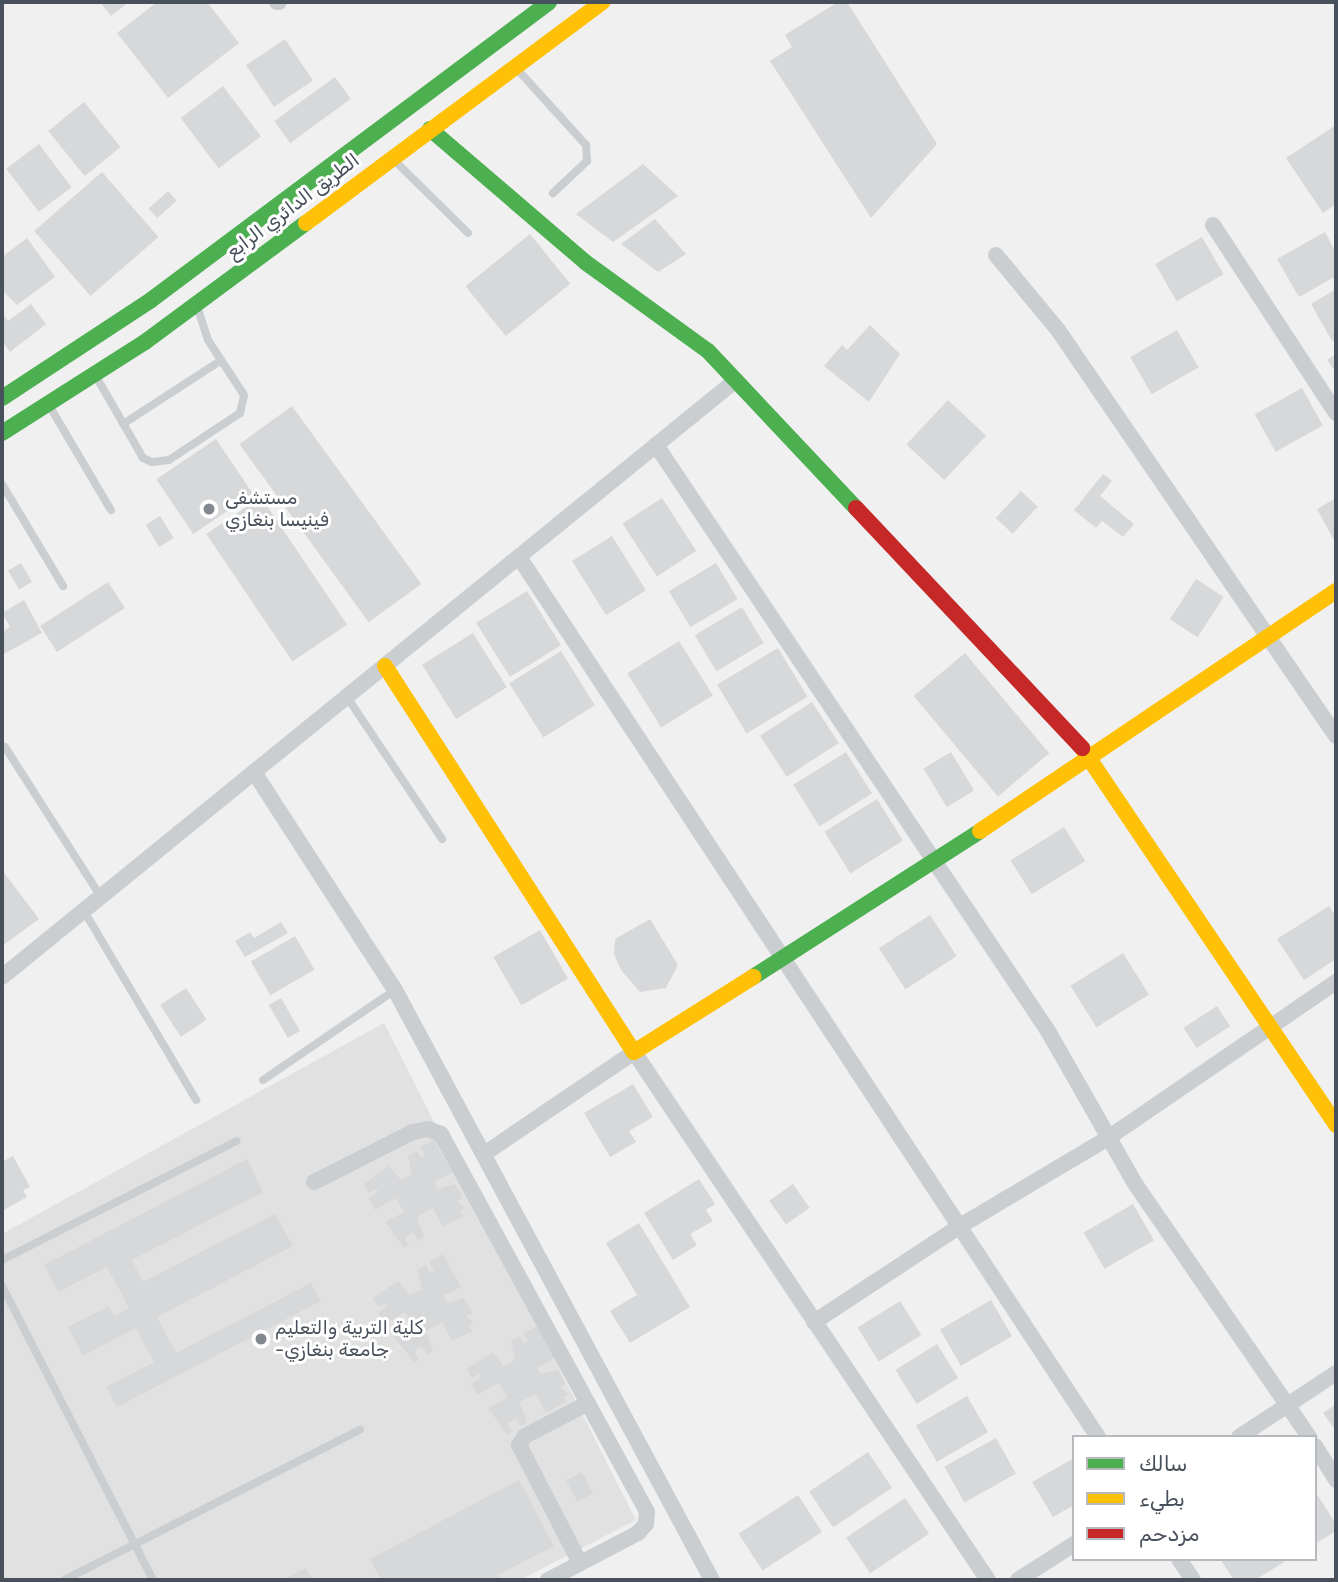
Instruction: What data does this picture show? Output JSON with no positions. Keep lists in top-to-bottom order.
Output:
{
  "streets": {
    "street": ["الطريق الدائري الرابع"]
  },
  "places": ["مستشفى فينيسا بنغازي", "كلية التربية والتعليم -جامعة بنغازي"],
  "legend": ["سالك", "بطيء", "مزدحم"]
}
